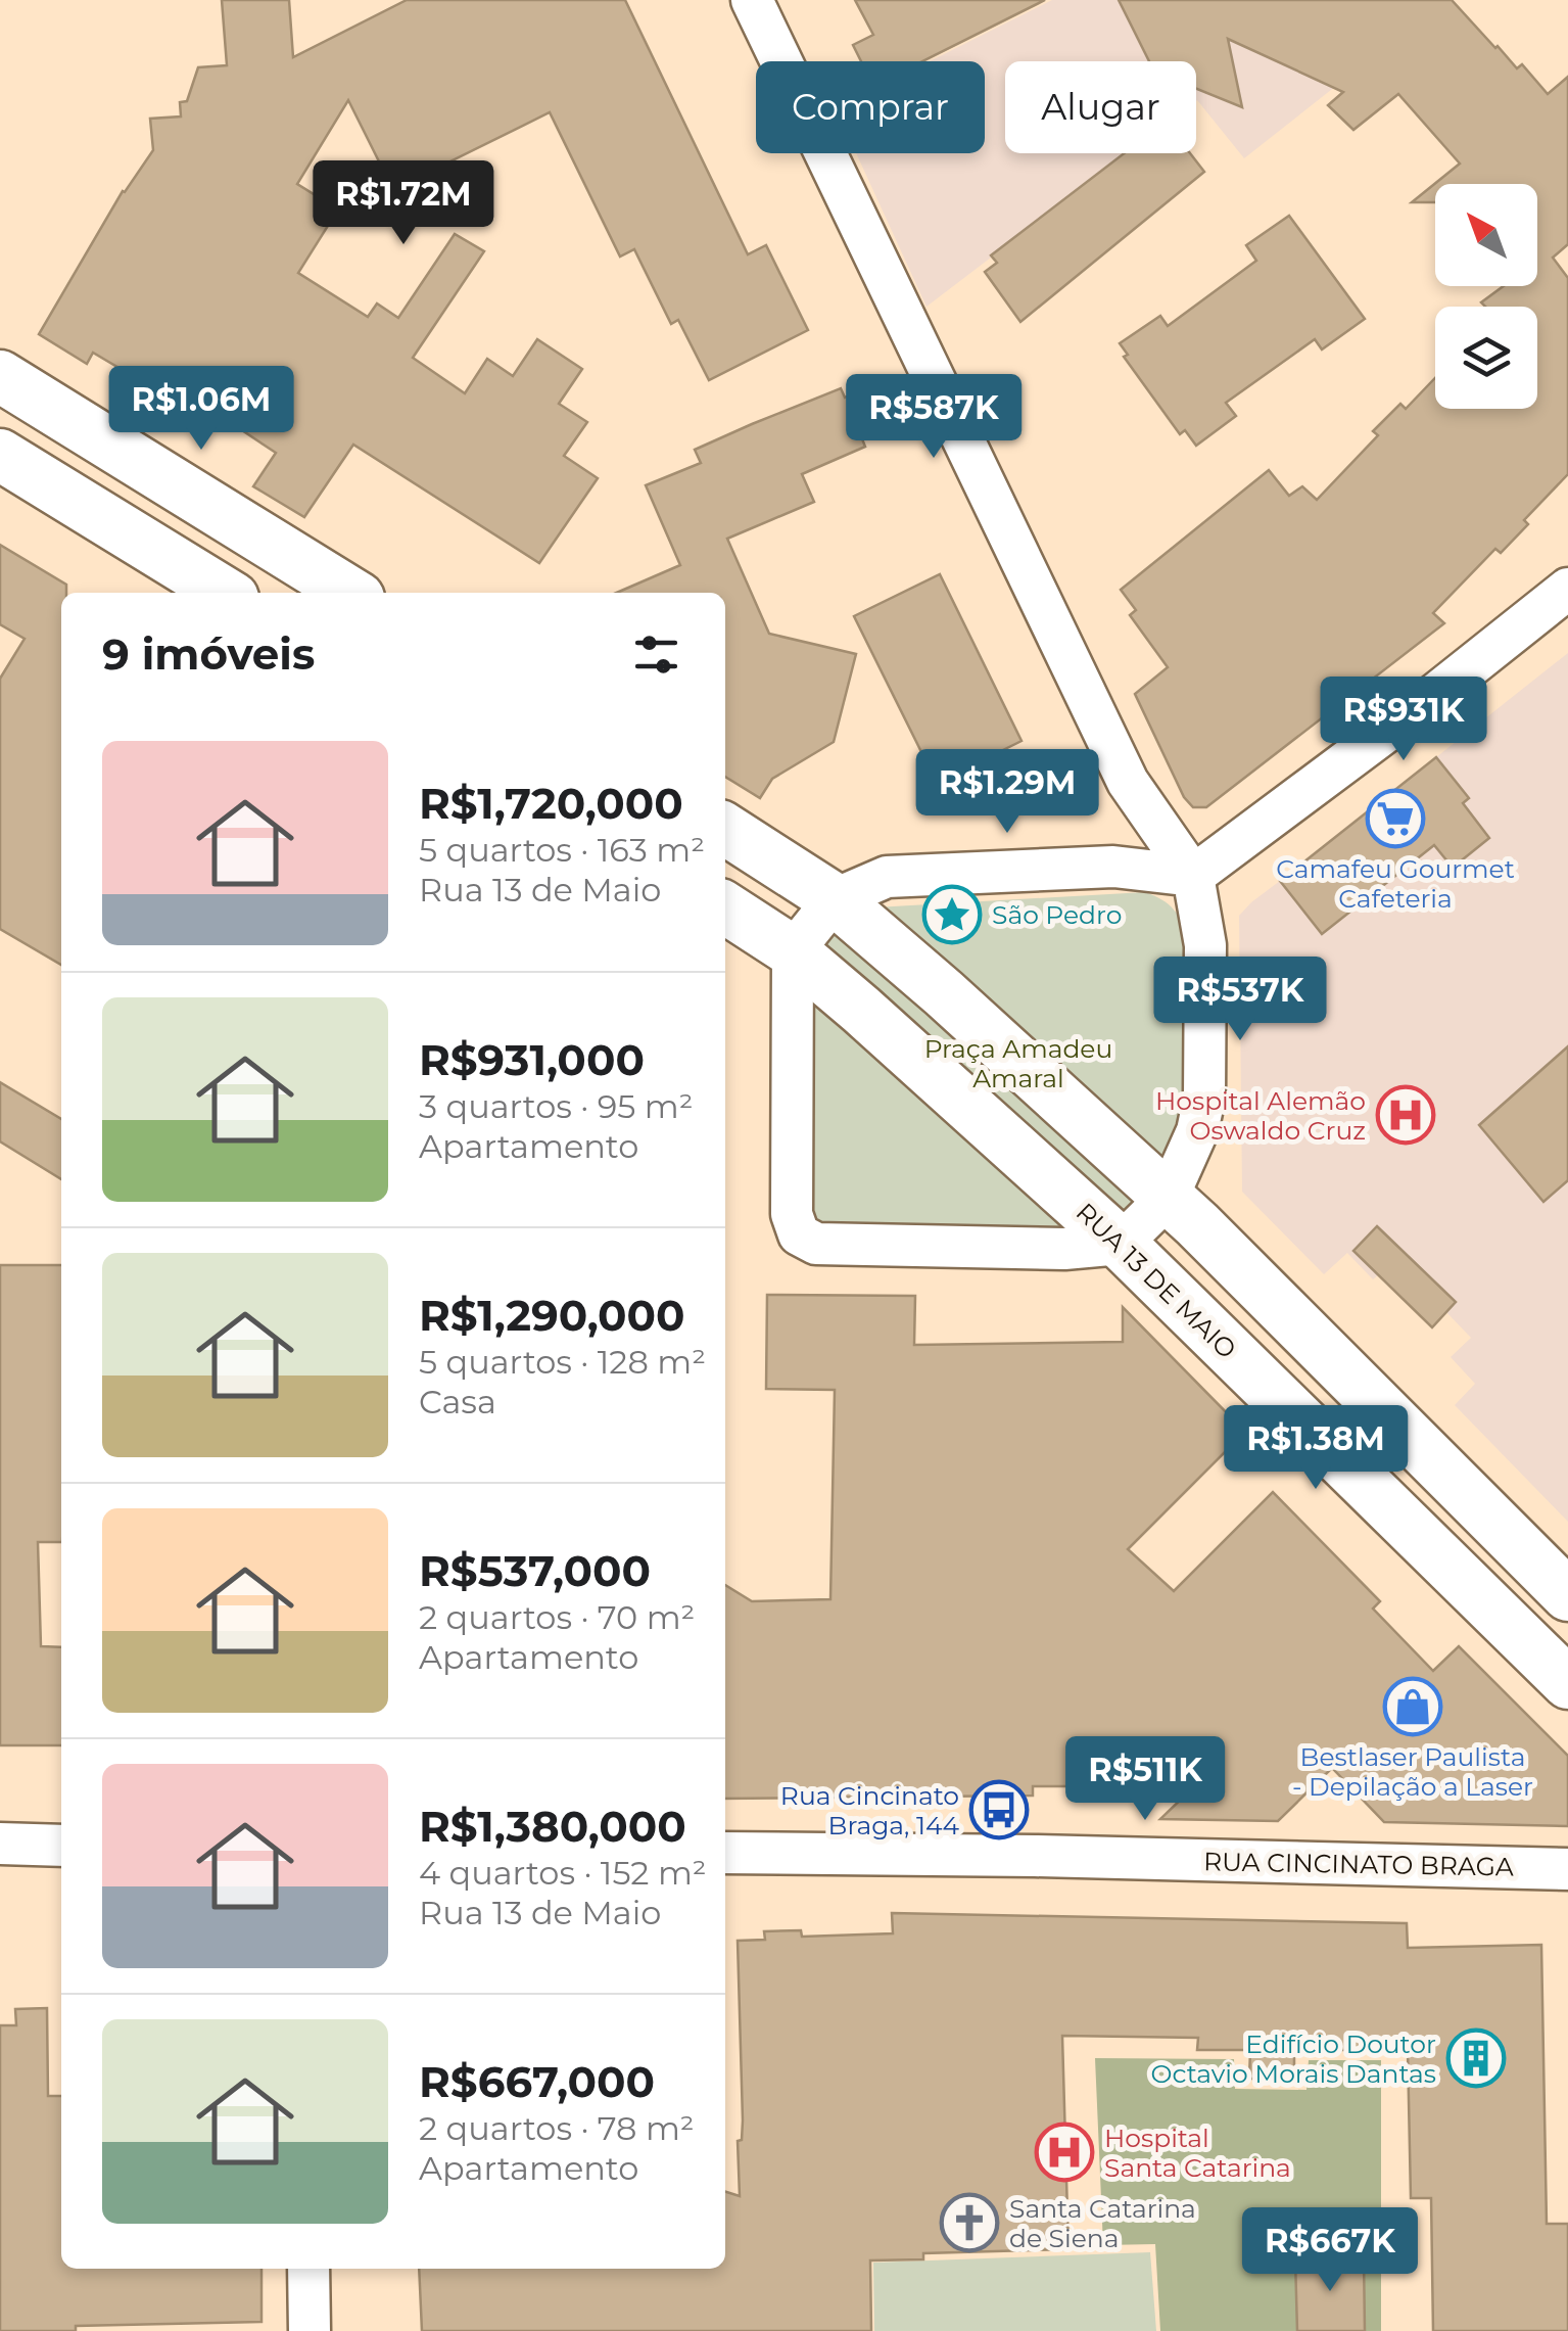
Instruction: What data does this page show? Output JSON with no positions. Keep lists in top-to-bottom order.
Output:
{
  "streets": {
    "main road": ["RUA 13 DE MAIO"],
    "street": ["RUA CINCINATO BRAGA"]
  },
  "parks": ["Praça Amadeu Amaral"],
  "places": {
    "supermarket": ["Camafeu Gourmet Cafeteria"],
    "place": ["São Pedro"],
    "hospital": ["Hospital Alemão Oswaldo Cruz", "Hospital Santa Catarina"],
    "shop": ["Bestlaser Paulista - Depilação a Laser"],
    "bus stop": ["Rua Cincinato Braga, 144"],
    "building": ["Edifício Doutor Octavio Morais Dantas"],
    "church": ["Santa Catarina de Siena"]
  },
  "north": "top left",
  "page": {
    "chip": ["Comprar", "Alugar"],
    "price": [
      "R$1.72M",
      "R$1.06M",
      "R$587K",
      "R$931K",
      "R$1.29M",
      "R$537K",
      "R$1.38M",
      "R$511K",
      "R$667K"
    ],
    "heading": "9 imóveis",
    "list": [
      {
        "name": "R$1,720,000",
        "note": "5 quartos · 163 m² · Rua 13 de Maio"
      },
      {
        "name": "R$931,000",
        "note": "3 quartos · 95 m² · Apartamento"
      },
      {
        "name": "R$1,290,000",
        "note": "5 quartos · 128 m² · Casa"
      },
      {
        "name": "R$537,000",
        "note": "2 quartos · 70 m² · Apartamento"
      },
      {
        "name": "R$1,380,000",
        "note": "4 quartos · 152 m² · Rua 13 de Maio"
      },
      {
        "name": "R$667,000",
        "note": "2 quartos · 78 m² · Apartamento"
      }
    ]
  }
}
